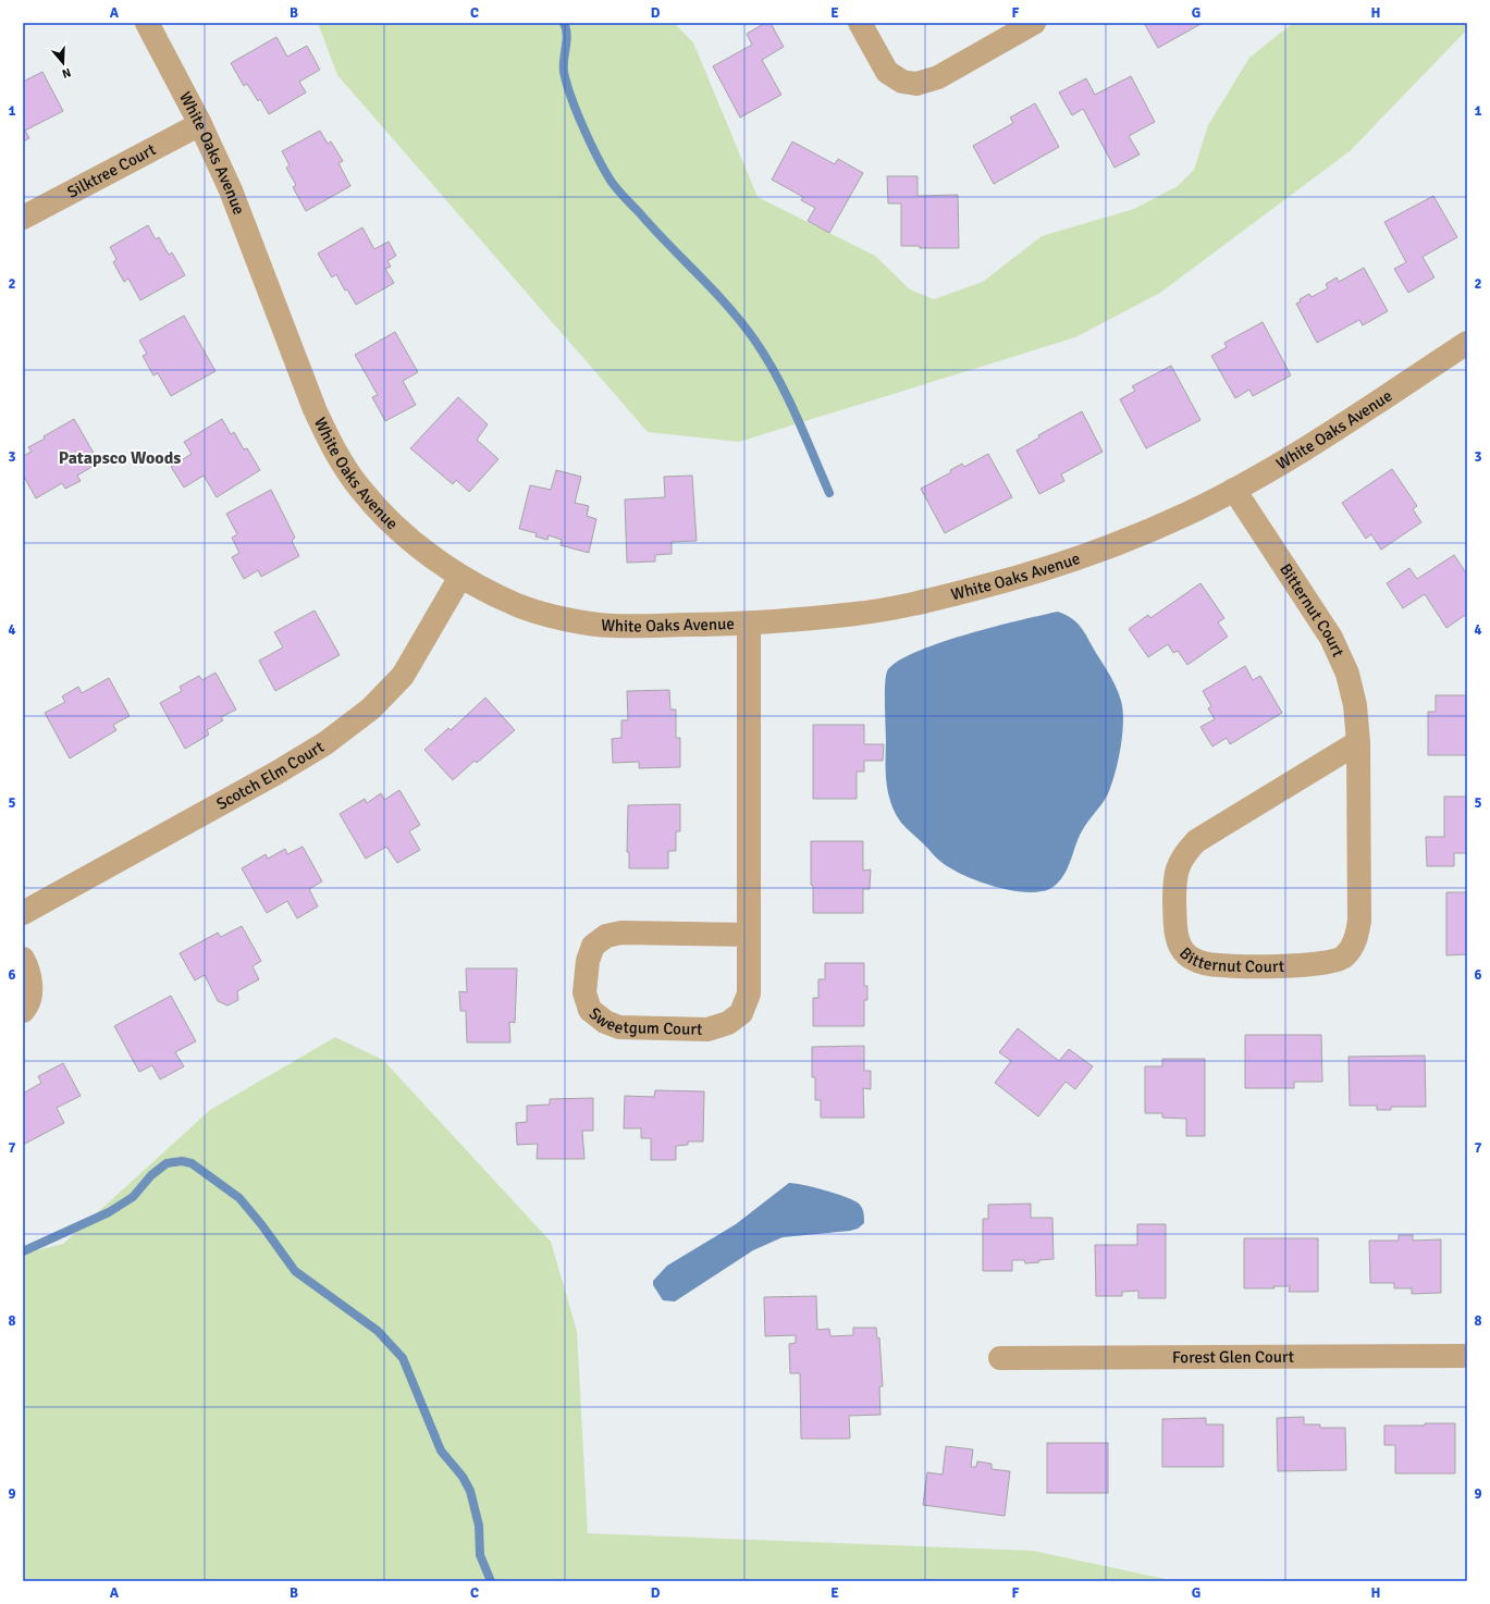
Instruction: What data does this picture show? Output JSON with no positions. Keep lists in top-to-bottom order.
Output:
{
  "streets": {
    "street": [
      "White Oaks Avenue",
      "Silktree Court",
      "Bitternut Court",
      "Scotch Elm Court",
      "Sweetgum Court",
      "Forest Glen Court"
    ]
  },
  "crossings": [
    ["White Oaks Avenue", "Silktree Court"],
    ["White Oaks Avenue", "Bitternut Court"],
    ["White Oaks Avenue", "Scotch Elm Court"],
    ["White Oaks Avenue", "Sweetgum Court"]
  ],
  "districts": ["Patapsco Woods"],
  "north": "bottom",
  "grid": {
    "columns": [
      "A",
      "B",
      "C",
      "D",
      "E",
      "F",
      "G",
      "H"
    ],
    "rows": [
      "1",
      "2",
      "3",
      "4",
      "5",
      "6",
      "7",
      "8",
      "9"
    ]
  }
}
